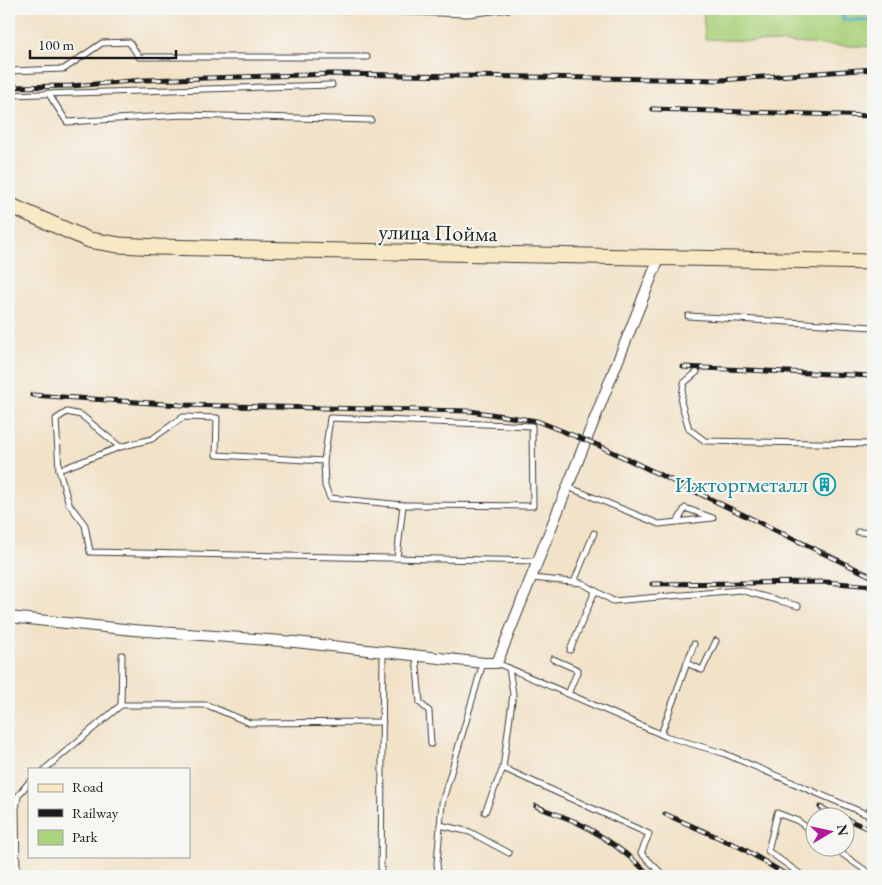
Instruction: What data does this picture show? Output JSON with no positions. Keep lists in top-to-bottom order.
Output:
{
  "streets": {
    "main road": ["улица Пойма"]
  },
  "places": {
    "building": ["Ижторгметалл"]
  },
  "legend": ["Road", "Railway", "Park"],
  "scale_bar": "100 m",
  "north": "right"
}
